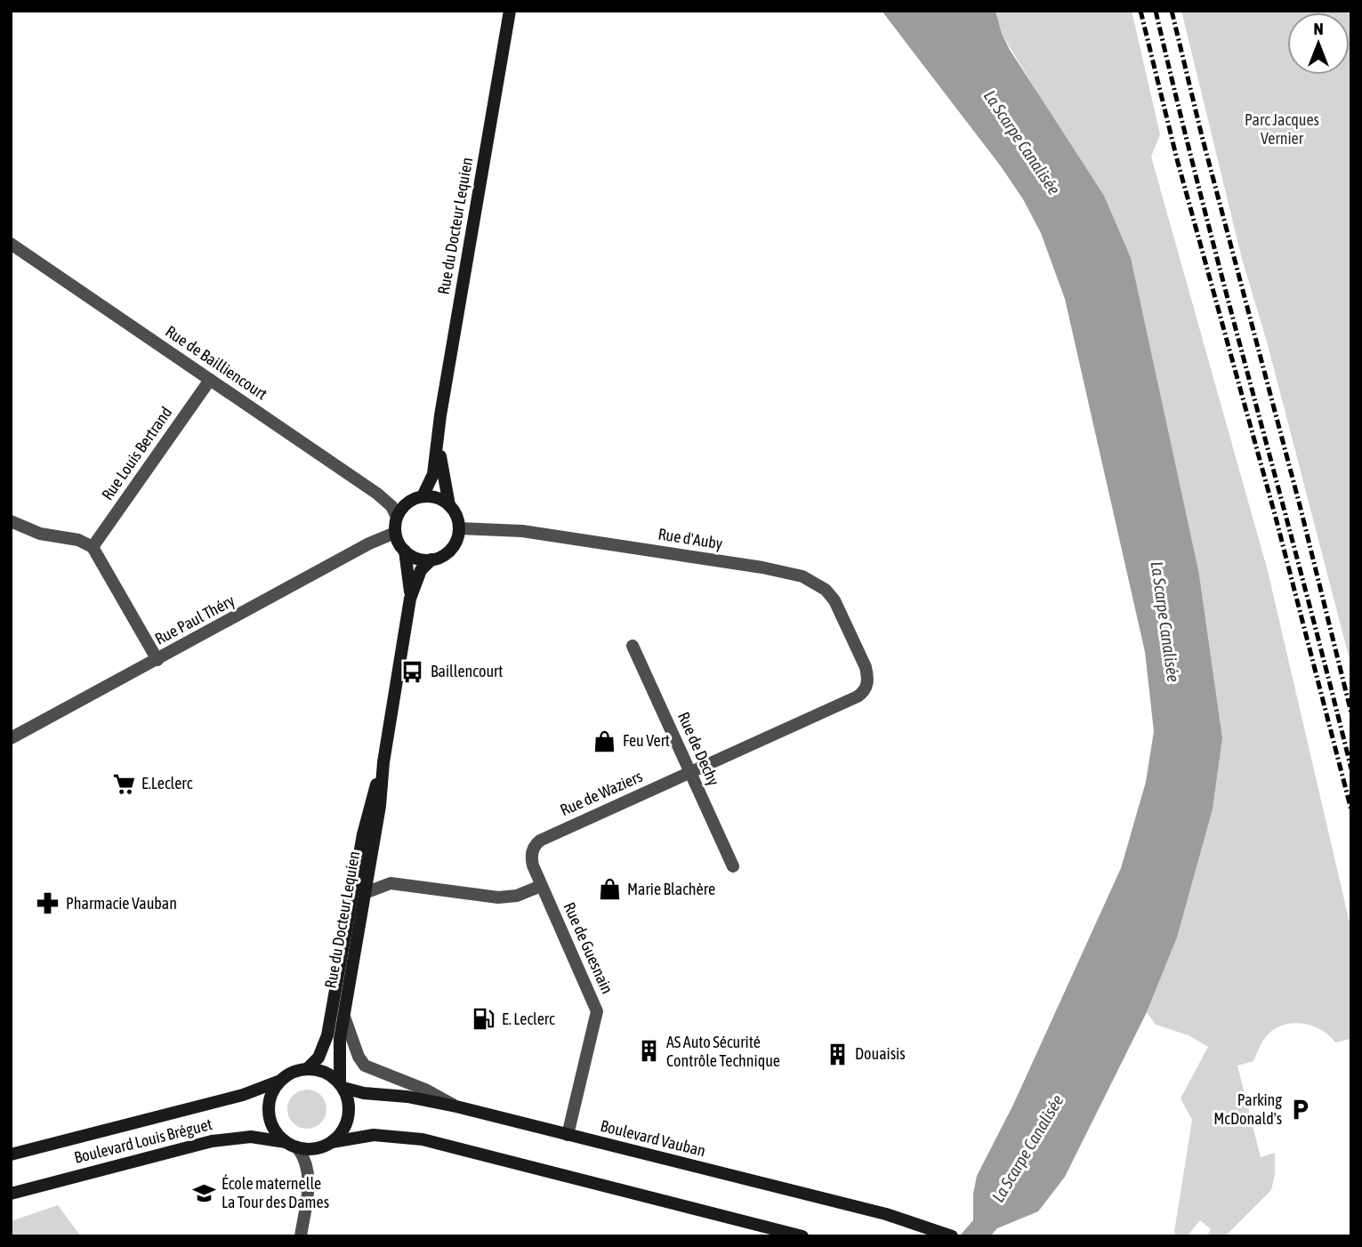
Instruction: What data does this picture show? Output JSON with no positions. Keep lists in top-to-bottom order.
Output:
{
  "streets": {
    "main road": ["Rue du Docteur Lequien", "Boulevard Vauban", "Boulevard Louis Bréguet"],
    "street": [
      "Rue de Bailliencourt",
      "Rue Louis Bertrand",
      "Rue d'Auby",
      "Rue Paul Théry",
      "Rue de Dechy",
      "Rue de Waziers",
      "Rue de Guesnain"
    ]
  },
  "crossings": [
    ["Rue du Docteur Lequien", "Rue de Bailliencourt"],
    ["Rue du Docteur Lequien", "Rue d'Auby"],
    ["Rue du Docteur Lequien", "Rue Paul Théry"],
    ["Rue du Docteur Lequien", "Boulevard Vauban"],
    ["Rue du Docteur Lequien", "Boulevard Louis Bréguet"],
    ["Rue de Bailliencourt", "Rue Louis Bertrand"],
    ["Rue de Bailliencourt", "Rue d'Auby"],
    ["Rue de Bailliencourt", "Rue Paul Théry"],
    ["Rue d'Auby", "Rue Paul Théry"],
    ["Rue d'Auby", "Rue de Waziers"],
    ["Rue de Dechy", "Rue de Waziers"],
    ["Rue de Waziers", "Rue de Guesnain"],
    ["Rue de Guesnain", "Boulevard Vauban"],
    ["Boulevard Vauban", "Boulevard Louis Bréguet"]
  ],
  "water": ["La Scarpe Canalisée"],
  "parks": ["Parc Jacques Vernier"],
  "places": {
    "bus stop": ["Baillencourt"],
    "shop": ["Feu Vert", "Marie Blachère"],
    "supermarket": ["E.Leclerc"],
    "pharmacy": ["Pharmacie Vauban"],
    "fuel station": ["E. Leclerc"],
    "building": ["AS Auto Sécurité Contrôle Technique", "Douaisis"],
    "parking": ["Parking McDonald's"],
    "school or university": ["École maternelle La Tour des Dames"]
  },
  "north": "top"
}
